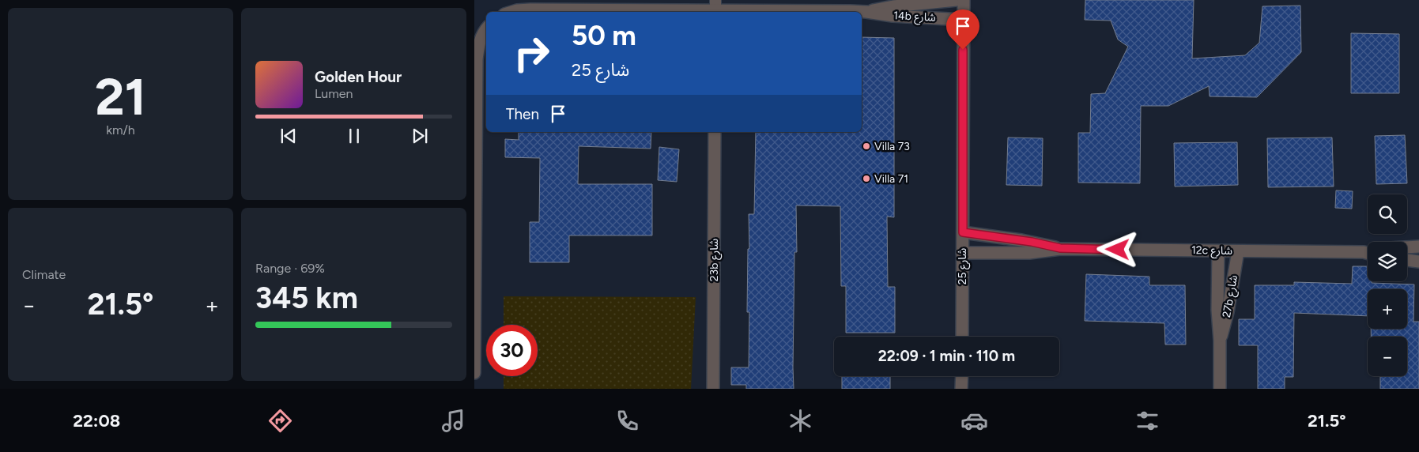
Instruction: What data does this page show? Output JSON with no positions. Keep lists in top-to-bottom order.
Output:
{
  "streets": {
    "street": [
      "14b شارع",
      "12c شارع",
      "23b شارع",
      "شارع 25",
      "27b شارع"
    ]
  },
  "crossings": [
    ["14b شارع", "شارع 25"],
    ["12c شارع", "شارع 25"],
    ["12c شارع", "27b شارع"]
  ],
  "places": ["Villa 73", "Villa 71"],
  "page": {
    "tile": [
      ["21", "km/h"],
      "Climate",
      ["Range · 69%", "345 km"]
    ],
    "turn": ["50 m", "شارع 25"],
    "song": ["Golden Hour", "Lumen"],
    "then": "Then",
    "map_buttons": ["+", "−"],
    "heat": ["−", "21.5°", "+"],
    "limit": "30",
    "trip": "22:09 · 1 min · 110 m",
    "tabs": ["22:08", "21.5°"]
  }
}
